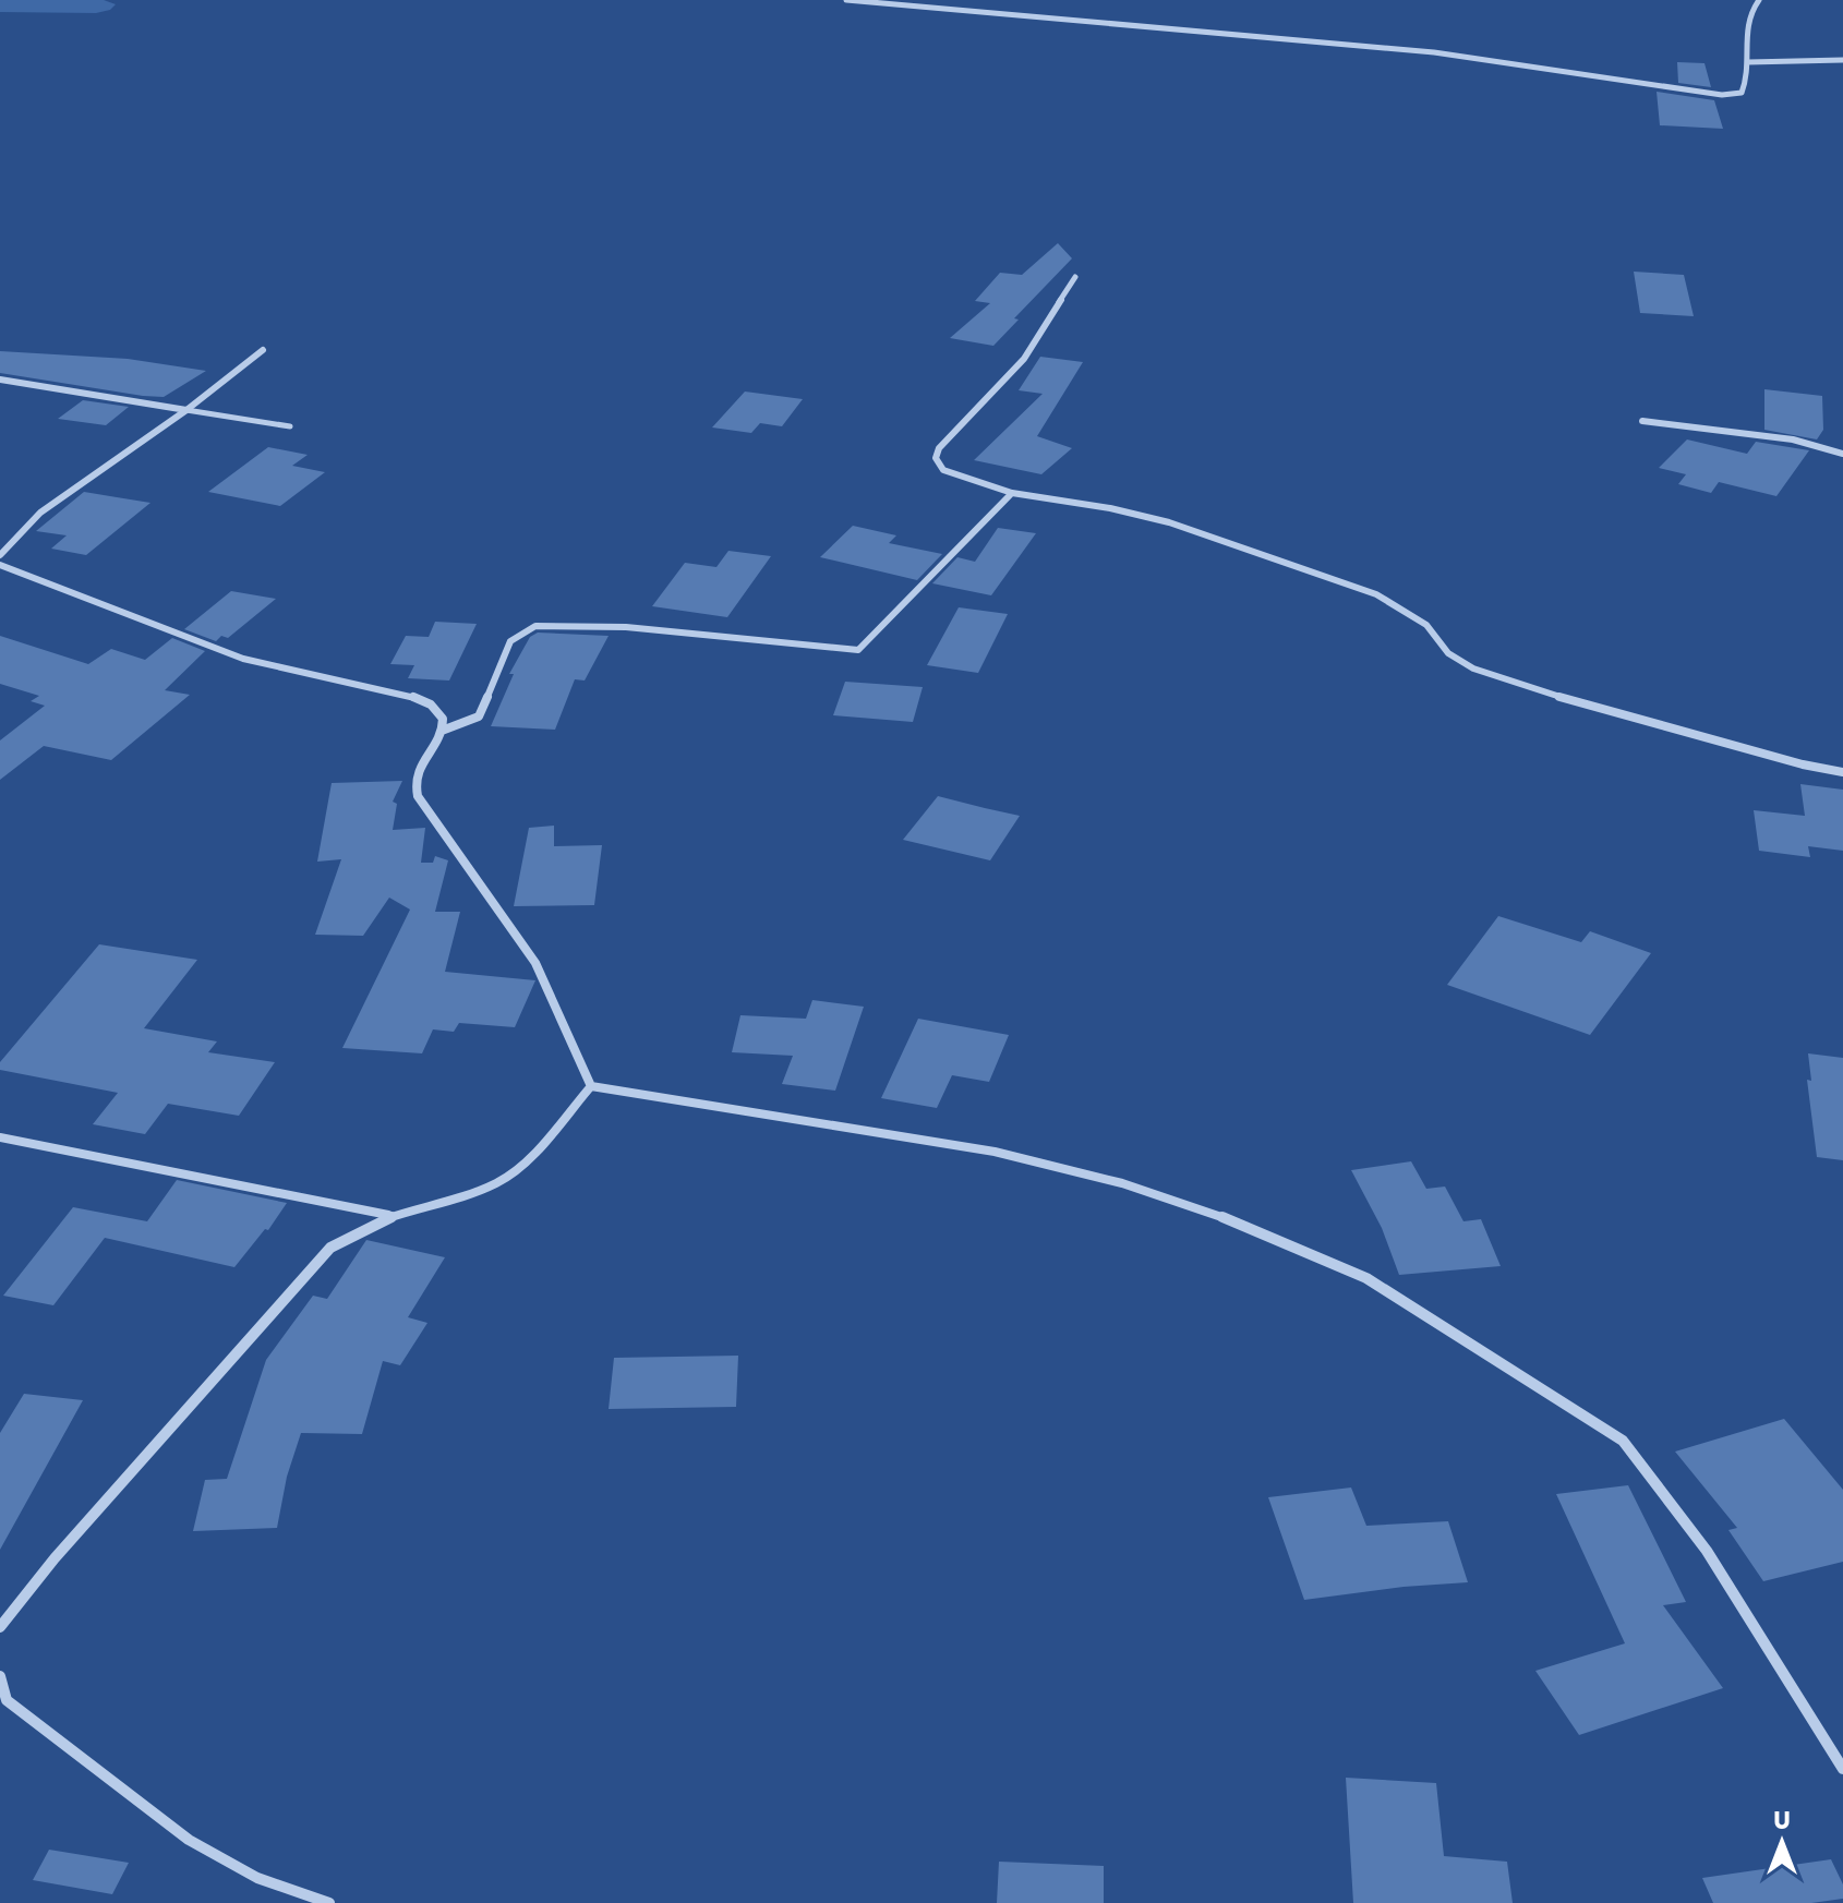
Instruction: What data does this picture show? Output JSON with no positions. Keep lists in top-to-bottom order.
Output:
{
  "north": "top"
}
